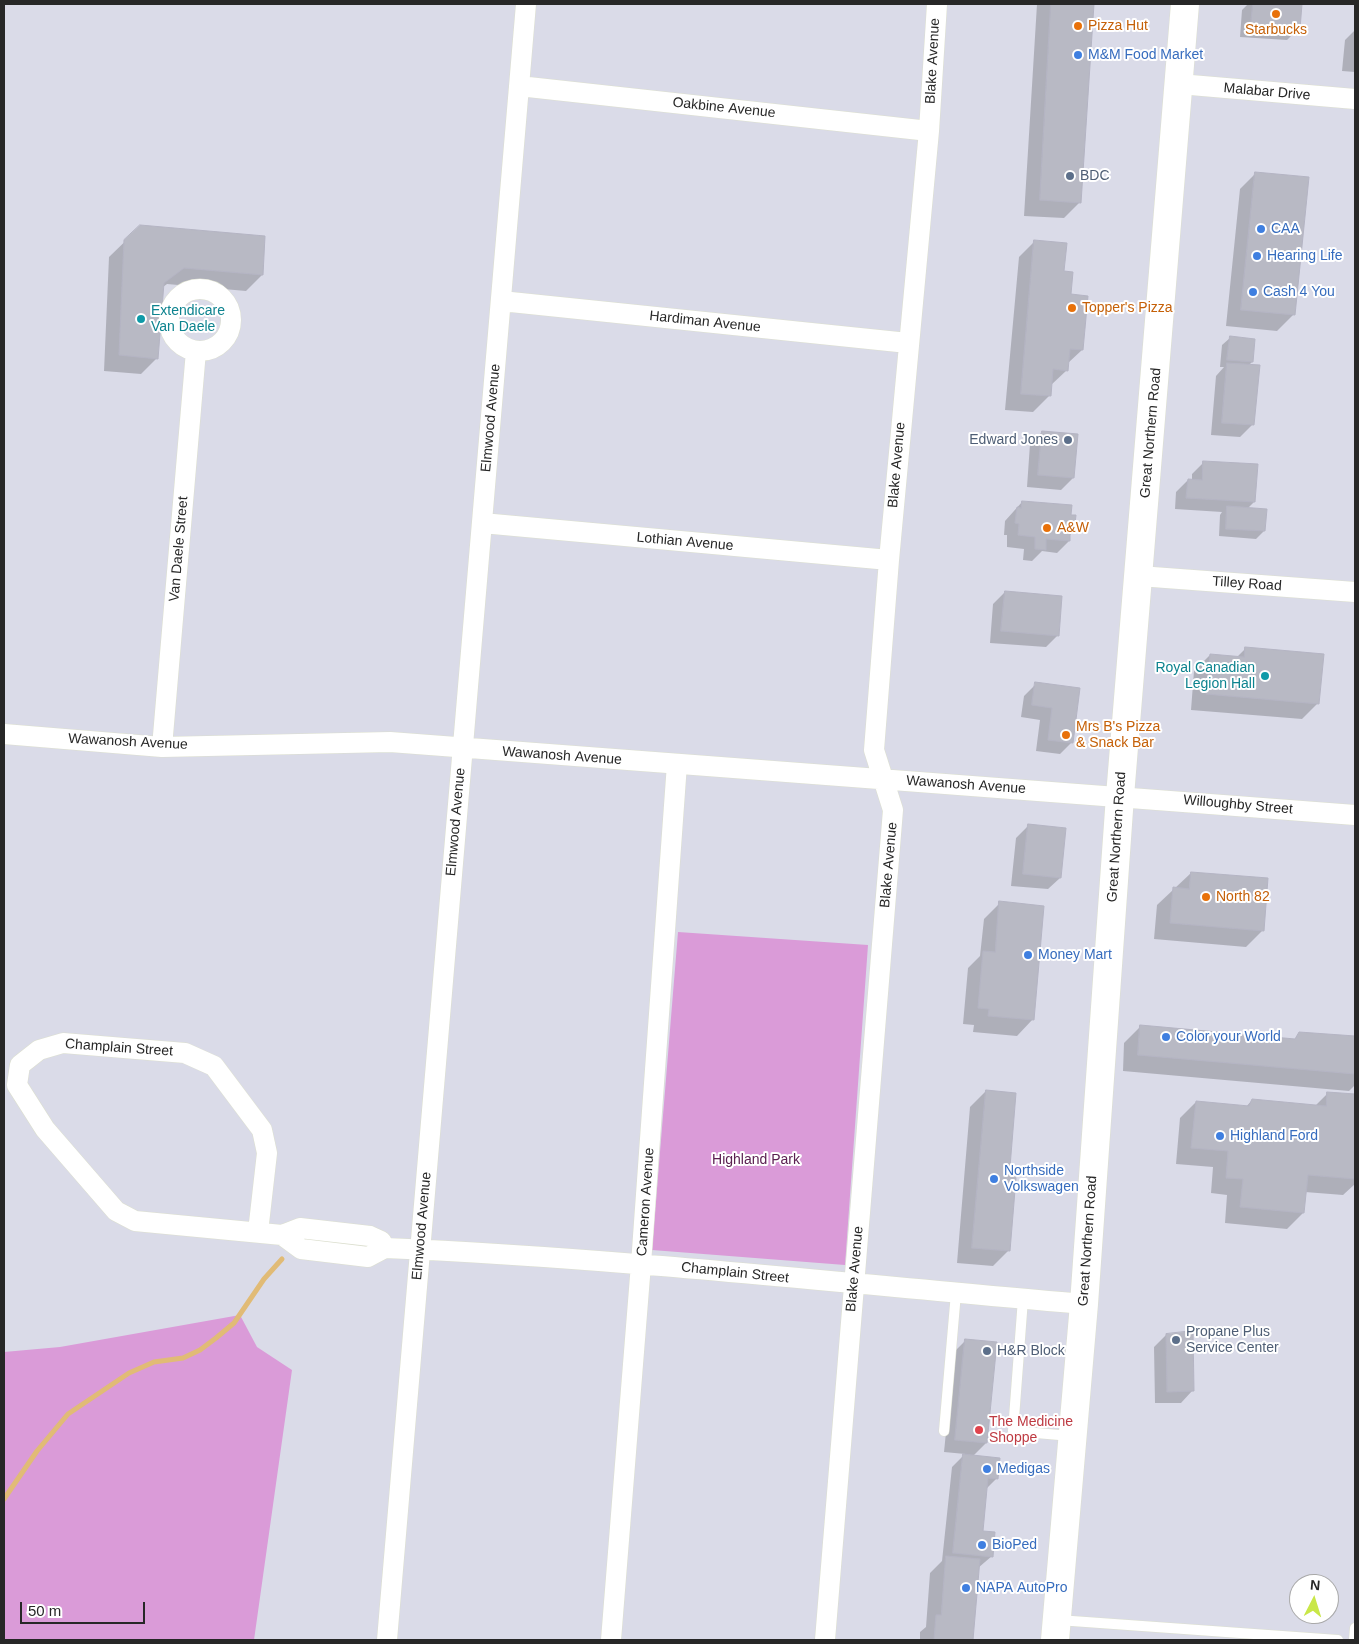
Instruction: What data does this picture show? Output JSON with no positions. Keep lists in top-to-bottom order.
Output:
{
  "streets": {
    "main road": ["Great Northern Road"],
    "street": [
      "Blake Avenue",
      "Malabar Drive",
      "Oakbine Avenue",
      "Hardiman Avenue",
      "Elmwood Avenue",
      "Lothian Avenue",
      "Van Daele Street",
      "Tilley Road",
      "Wawanosh Avenue",
      "Willoughby Street",
      "Champlain Street",
      "Cameron Avenue"
    ]
  },
  "crossings": [
    ["Blake Avenue", "Oakbine Avenue"],
    ["Blake Avenue", "Hardiman Avenue"],
    ["Blake Avenue", "Lothian Avenue"],
    ["Blake Avenue", "Wawanosh Avenue"],
    ["Blake Avenue", "Champlain Street"],
    ["Malabar Drive", "Great Northern Road"],
    ["Oakbine Avenue", "Elmwood Avenue"],
    ["Hardiman Avenue", "Elmwood Avenue"],
    ["Elmwood Avenue", "Lothian Avenue"],
    ["Elmwood Avenue", "Wawanosh Avenue"],
    ["Elmwood Avenue", "Champlain Street"],
    ["Great Northern Road", "Tilley Road"],
    ["Great Northern Road", "Wawanosh Avenue"],
    ["Great Northern Road", "Willoughby Street"],
    ["Great Northern Road", "Champlain Street"],
    ["Van Daele Street", "Wawanosh Avenue"],
    ["Wawanosh Avenue", "Willoughby Street"],
    ["Wawanosh Avenue", "Cameron Avenue"],
    ["Champlain Street", "Cameron Avenue"]
  ],
  "parks": ["Highland Park"],
  "places": [
    "Starbucks",
    "Pizza Hut",
    "M&M Food Market",
    "BDC",
    "CAA",
    "Hearing Life",
    "Cash 4 You",
    "Topper's Pizza",
    "Extendicare Van Daele",
    "Edward Jones",
    "A&W",
    "Royal Canadian Legion Hall",
    "Mrs B's Pizza & Snack Bar",
    "North 82",
    "Money Mart",
    "Color your World",
    "Highland Ford",
    "Northside Volkswagen",
    "Propane Plus Service Center",
    "H&R Block",
    "The Medicine Shoppe",
    "Medigas",
    "BioPed",
    "NAPA AutoPro"
  ],
  "scale_bar": "50 m",
  "north": "top"
}
